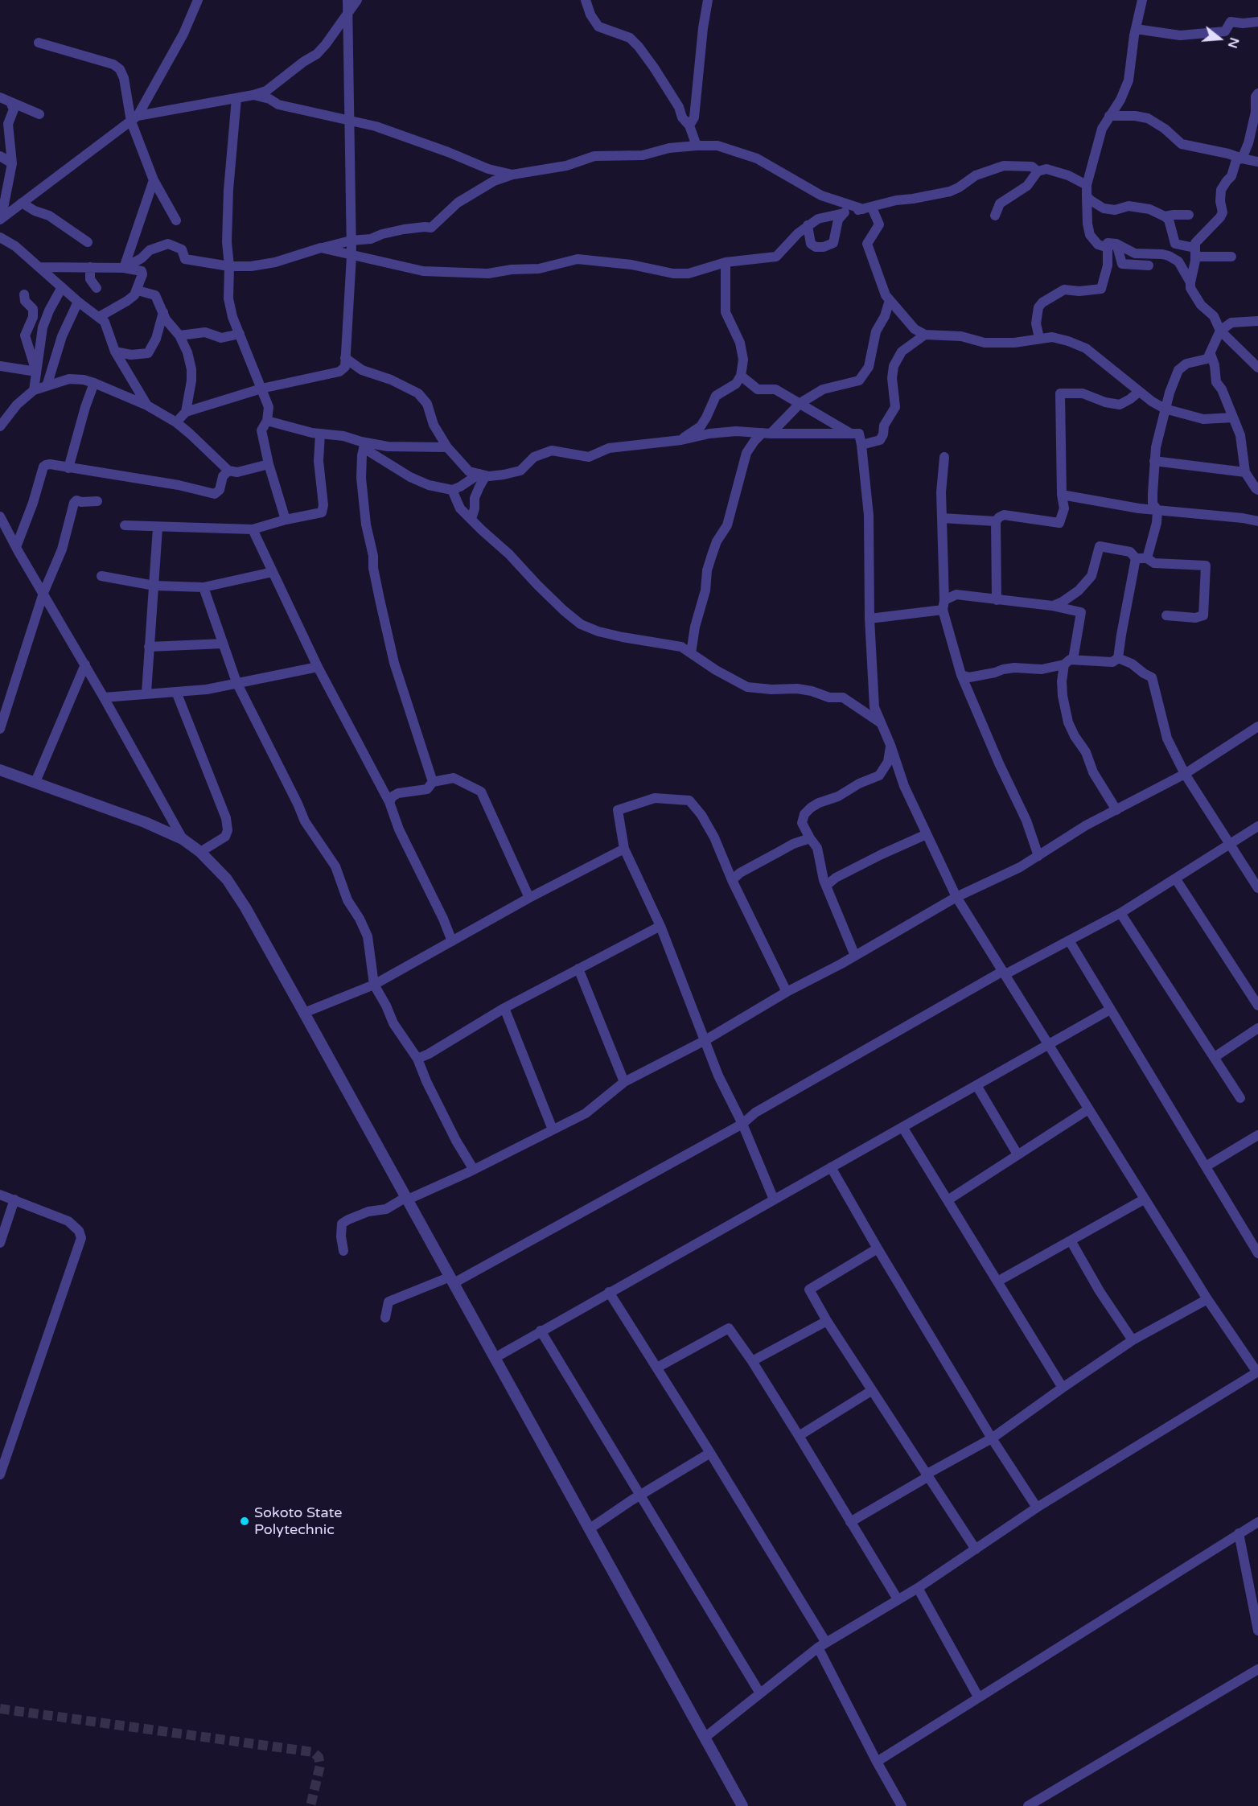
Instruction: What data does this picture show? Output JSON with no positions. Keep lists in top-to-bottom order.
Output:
{
  "places": ["Sokoto State Polytechnic"],
  "north": "right"
}
